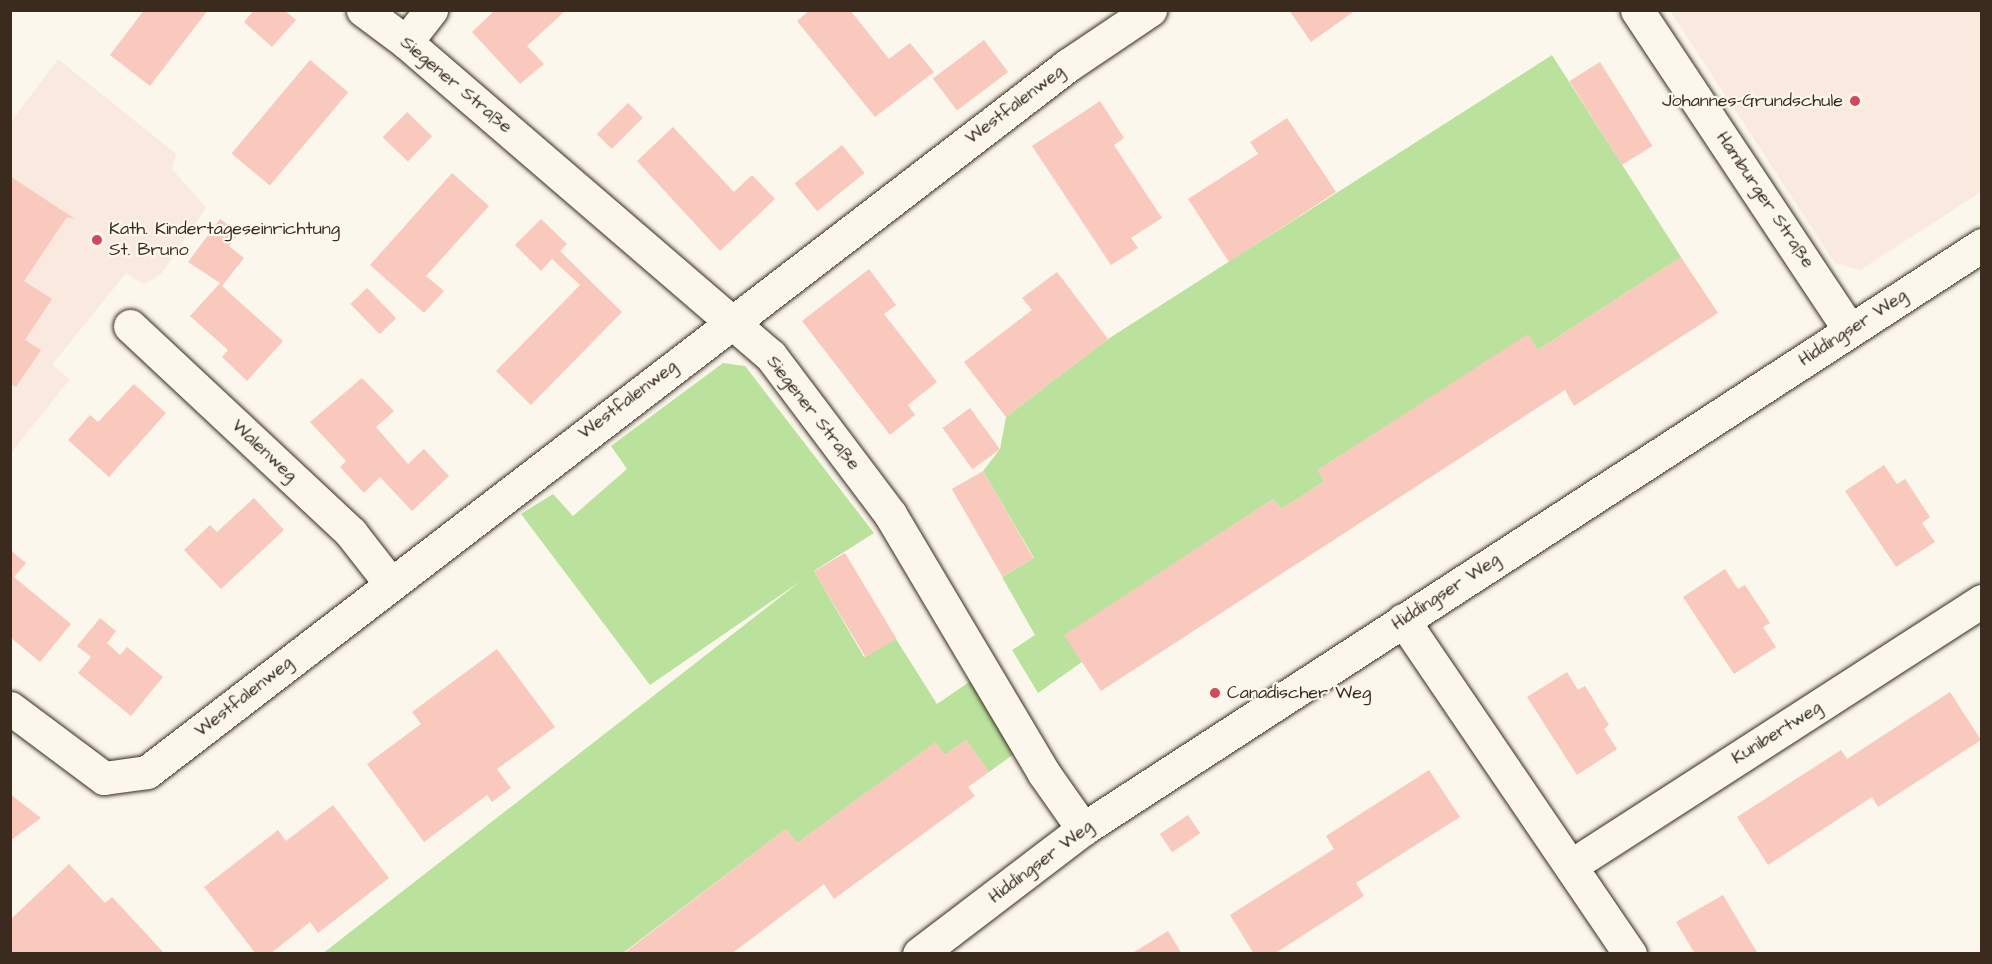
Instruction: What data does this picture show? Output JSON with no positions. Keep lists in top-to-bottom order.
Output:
{
  "streets": {
    "street": [
      "Siegener Straße",
      "Westfalenweg",
      "Hamburger Straße",
      "Hiddingser Weg",
      "Walenweg",
      "Kunibertweg"
    ]
  },
  "crossings": [
    ["Siegener Straße", "Westfalenweg"],
    ["Siegener Straße", "Hiddingser Weg"],
    ["Westfalenweg", "Walenweg"],
    ["Hamburger Straße", "Hiddingser Weg"]
  ],
  "places": ["Johannes-Grundschule", "Kath. Kindertageseinrichtung St. Bruno", "Canadischer Weg"]
}
